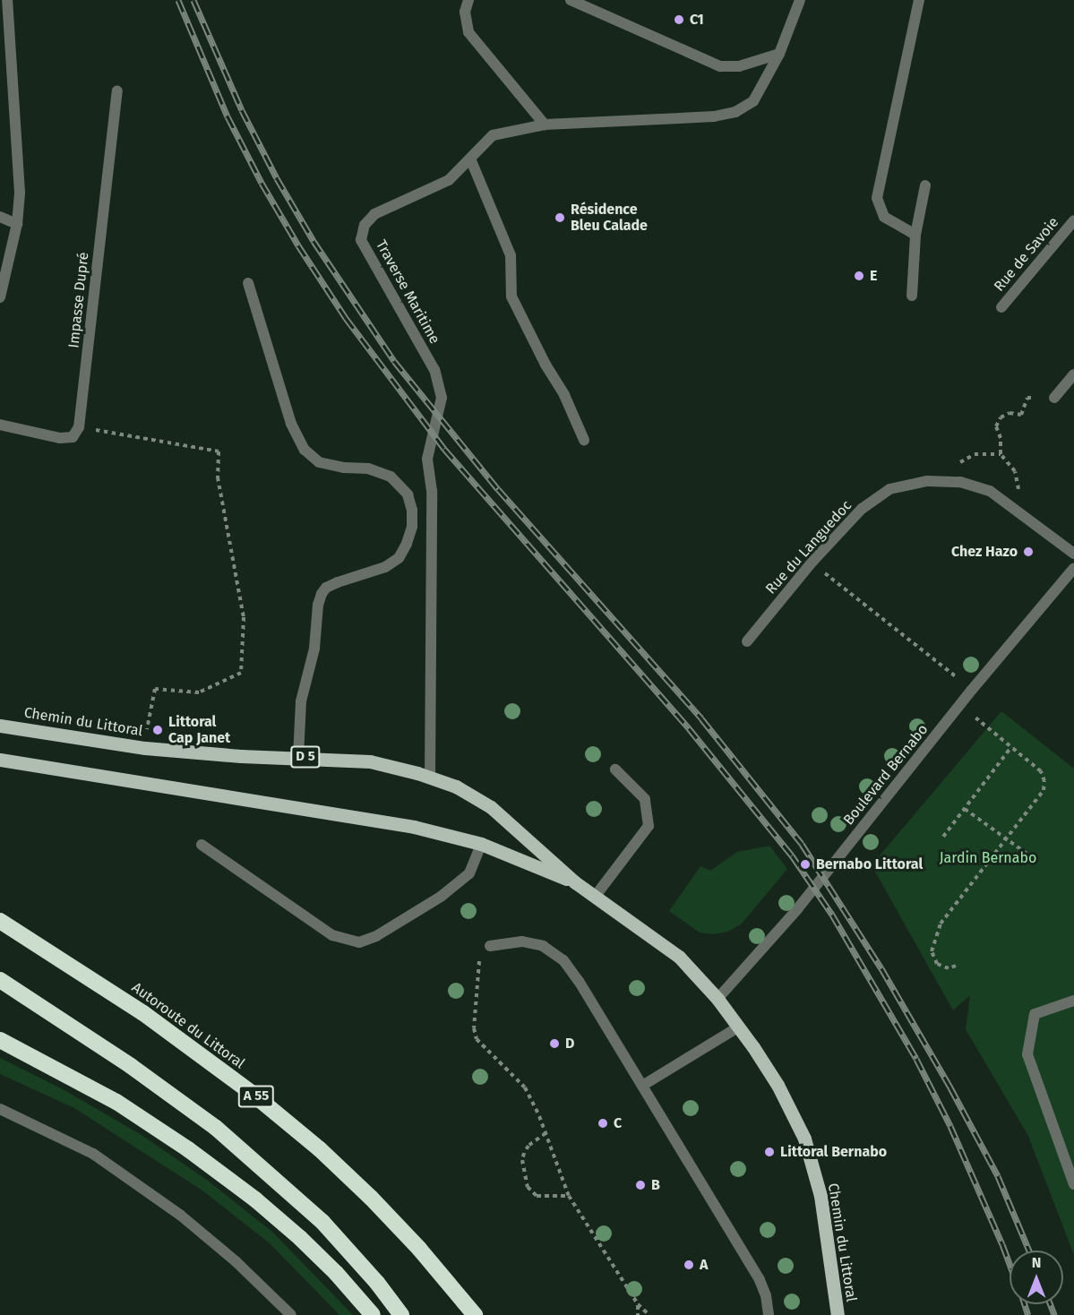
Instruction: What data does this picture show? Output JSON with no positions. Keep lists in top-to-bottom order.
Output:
{
  "streets": {
    "highway": ["Autoroute du Littoral", "A 55"],
    "main road": ["Chemin du Littoral", "D 5"],
    "street": [
      "Rue de Savoie",
      "Traverse Maritime",
      "Impasse Dupré",
      "Rue du Languedoc",
      "Boulevard Bernabo"
    ]
  },
  "crossings": [
    ["Traverse Maritime", "Chemin du Littoral"],
    ["Chemin du Littoral", "Boulevard Bernabo"]
  ],
  "parks": ["Jardin Bernabo"],
  "places": [
    "C1",
    "Résidence Bleu Calade",
    "E",
    "Chez Hazo",
    "Littoral Cap Janet",
    "Bernabo Littoral",
    "D",
    "C",
    "Littoral Bernabo",
    "B",
    "A"
  ],
  "north": "top"
}
